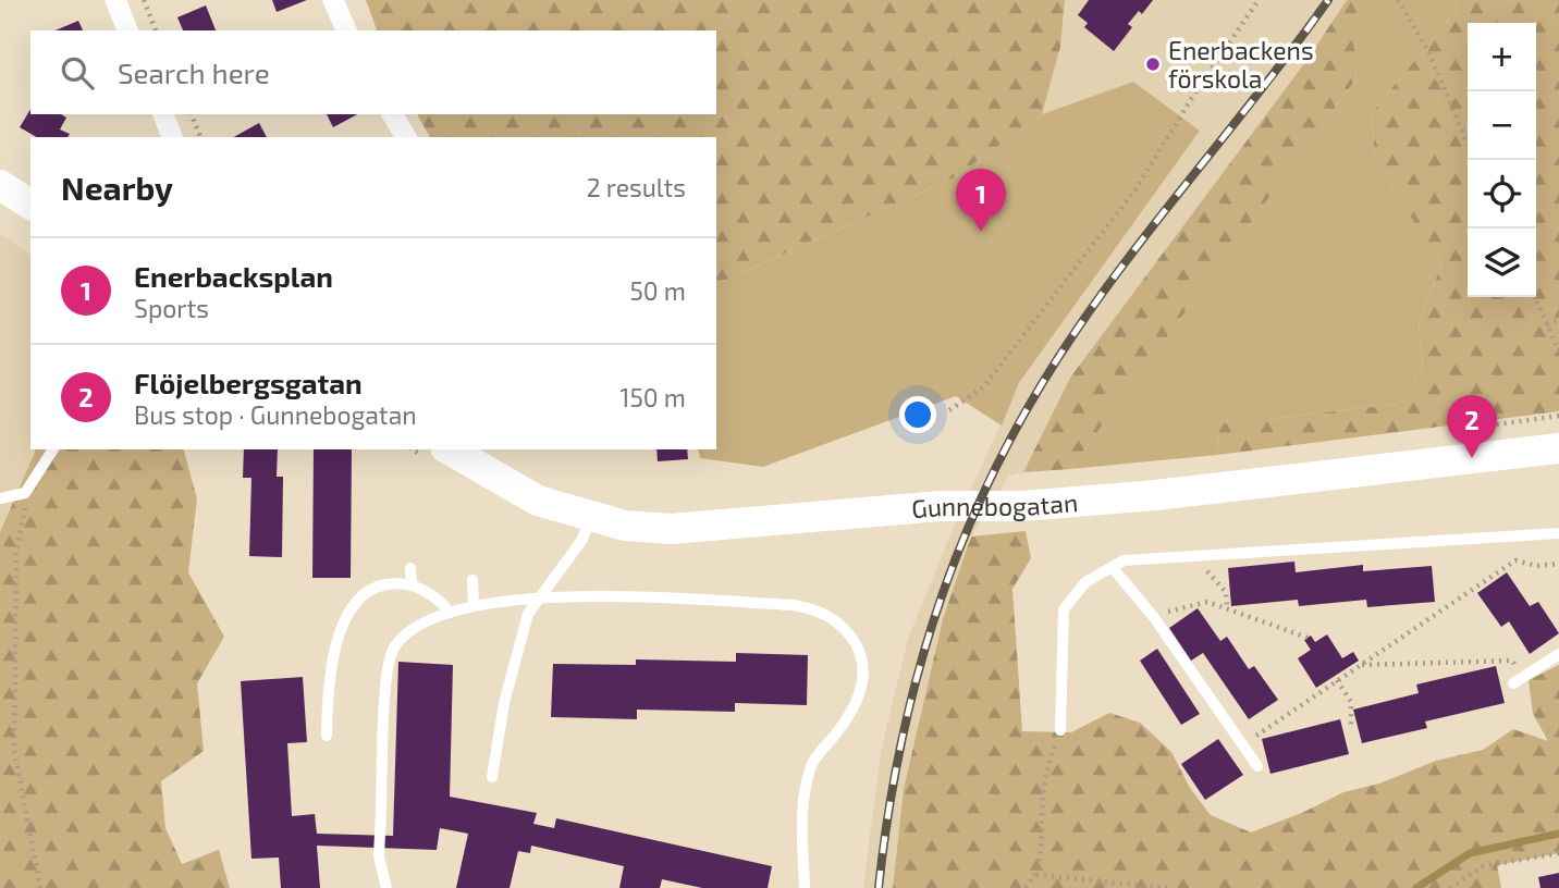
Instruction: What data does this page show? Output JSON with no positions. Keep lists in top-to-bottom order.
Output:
{
  "streets": {
    "street": ["Gunnebogatan"]
  },
  "places": ["Enerbackens förskola"],
  "page": {
    "map_buttons": ["+", "−"],
    "search": "Search here",
    "heading": ["Nearby", "2 results"],
    "pins": ["1", "2"],
    "list": [
      {
        "mark": "1",
        "name": "Enerbacksplan",
        "note": "Sports",
        "value": "50 m"
      },
      {
        "mark": "2",
        "name": "Flöjelbergsgatan",
        "note": "Bus stop · Gunnebogatan",
        "value": "150 m"
      }
    ]
  }
}
